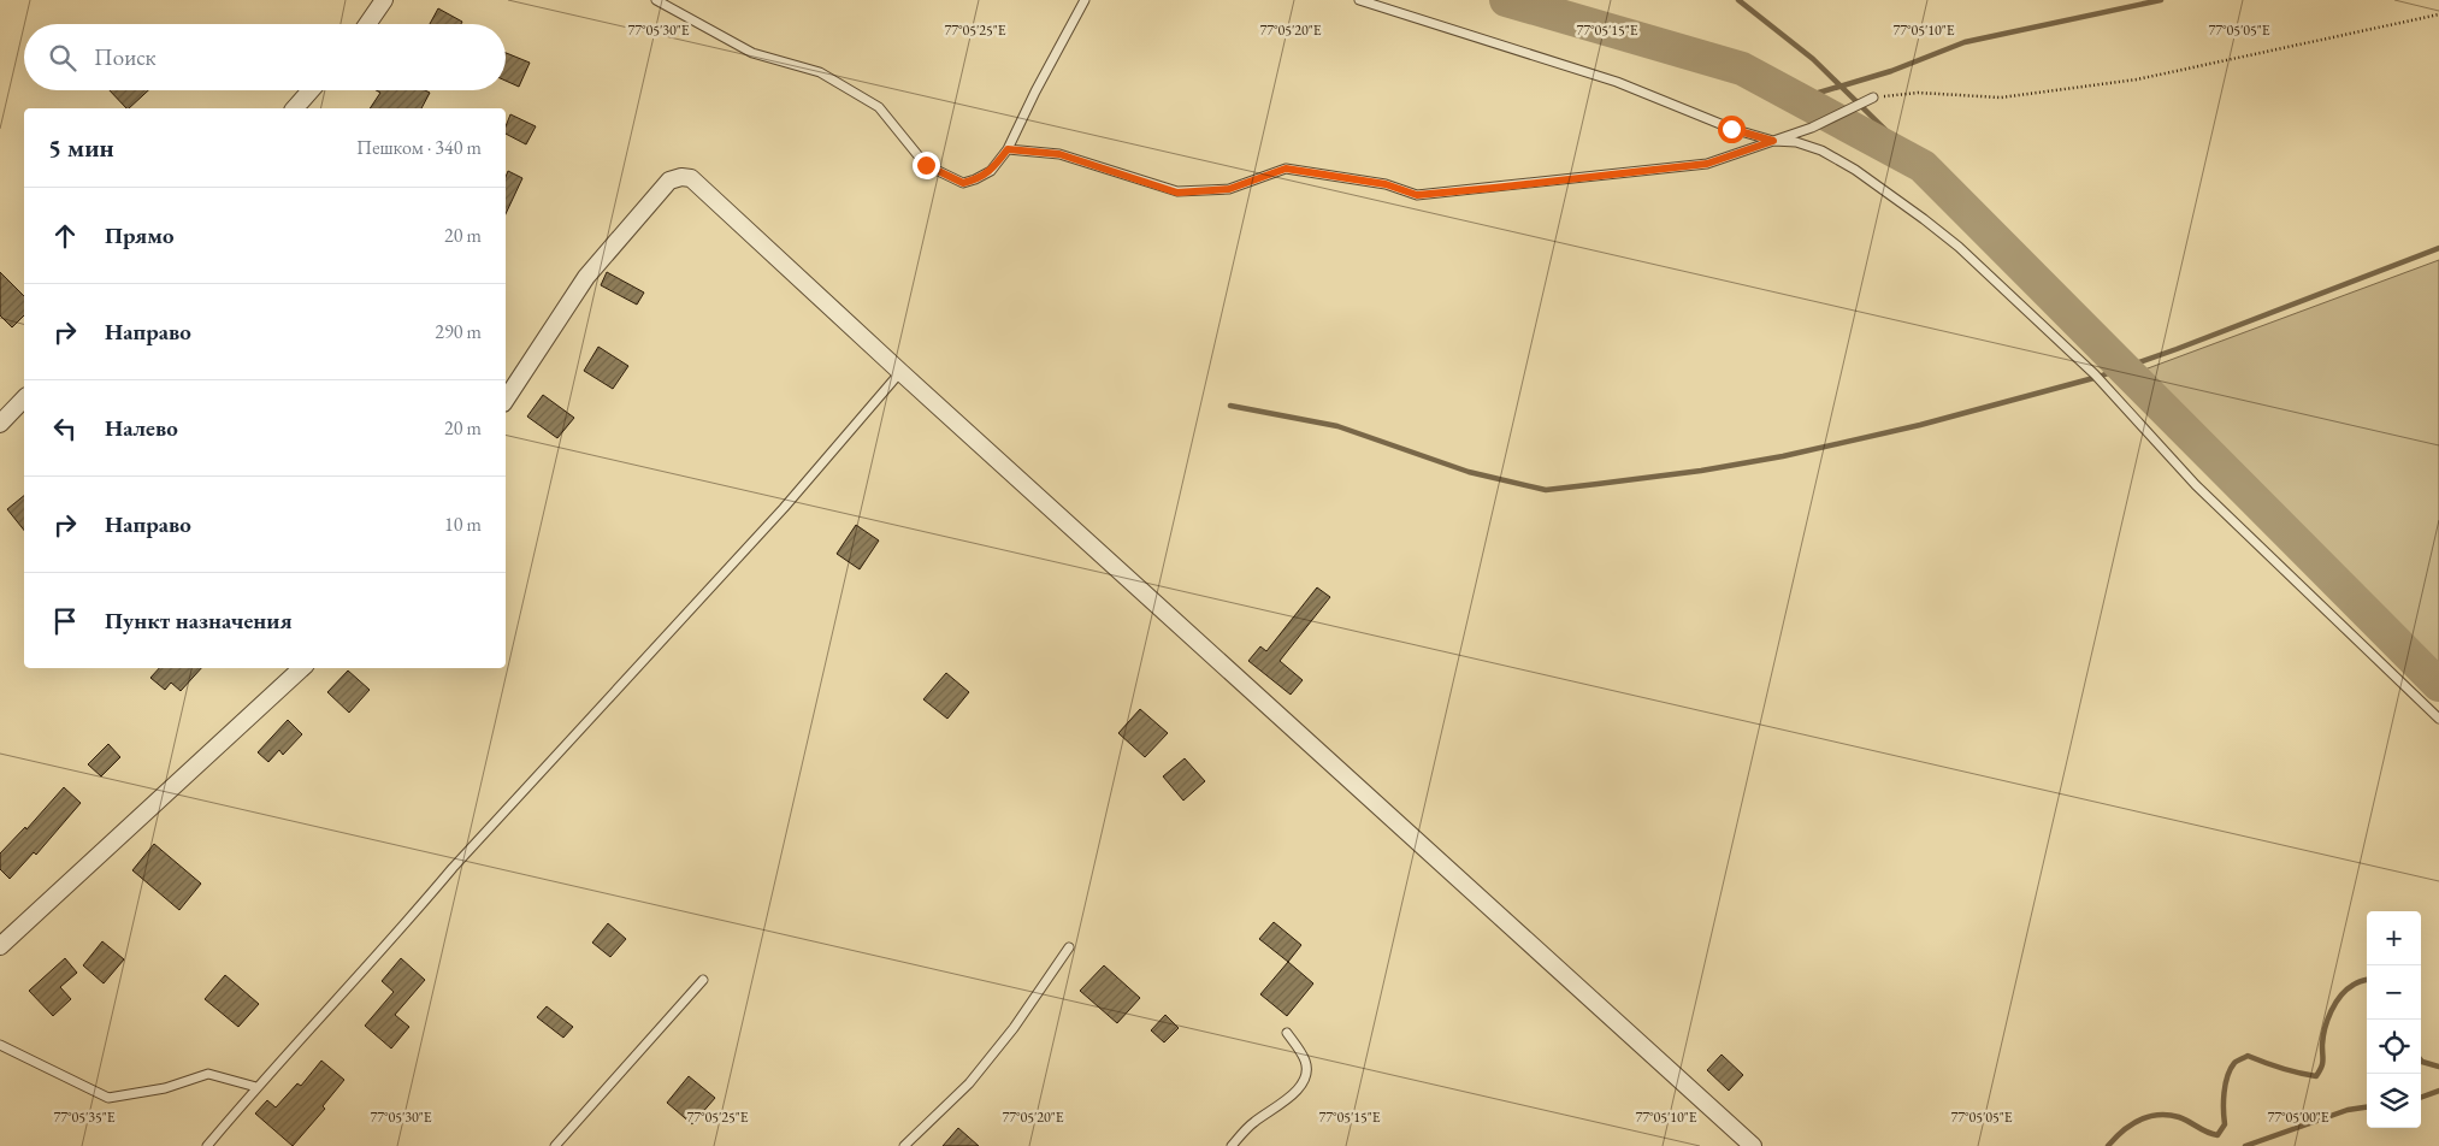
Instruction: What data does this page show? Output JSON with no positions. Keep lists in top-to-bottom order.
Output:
{
  "page": {
    "search": "Поиск",
    "heading": ["5 мин", "Пешком · 340 m"],
    "list": [
      ["Прямо", "20 m"],
      ["Направо", "290 m"],
      ["Налево", "20 m"],
      ["Направо", "10 m"],
      "Пункт назначения"
    ],
    "map_buttons": ["+", "−"]
  },
  "coordinates": [
    "77°05'30\"E",
    "77°05'25\"E",
    "77°05'20\"E",
    "77°05'15\"E",
    "77°05'10\"E",
    "77°05'05\"E",
    "77°05'35\"E",
    "77°05'00\"E"
  ]
}
